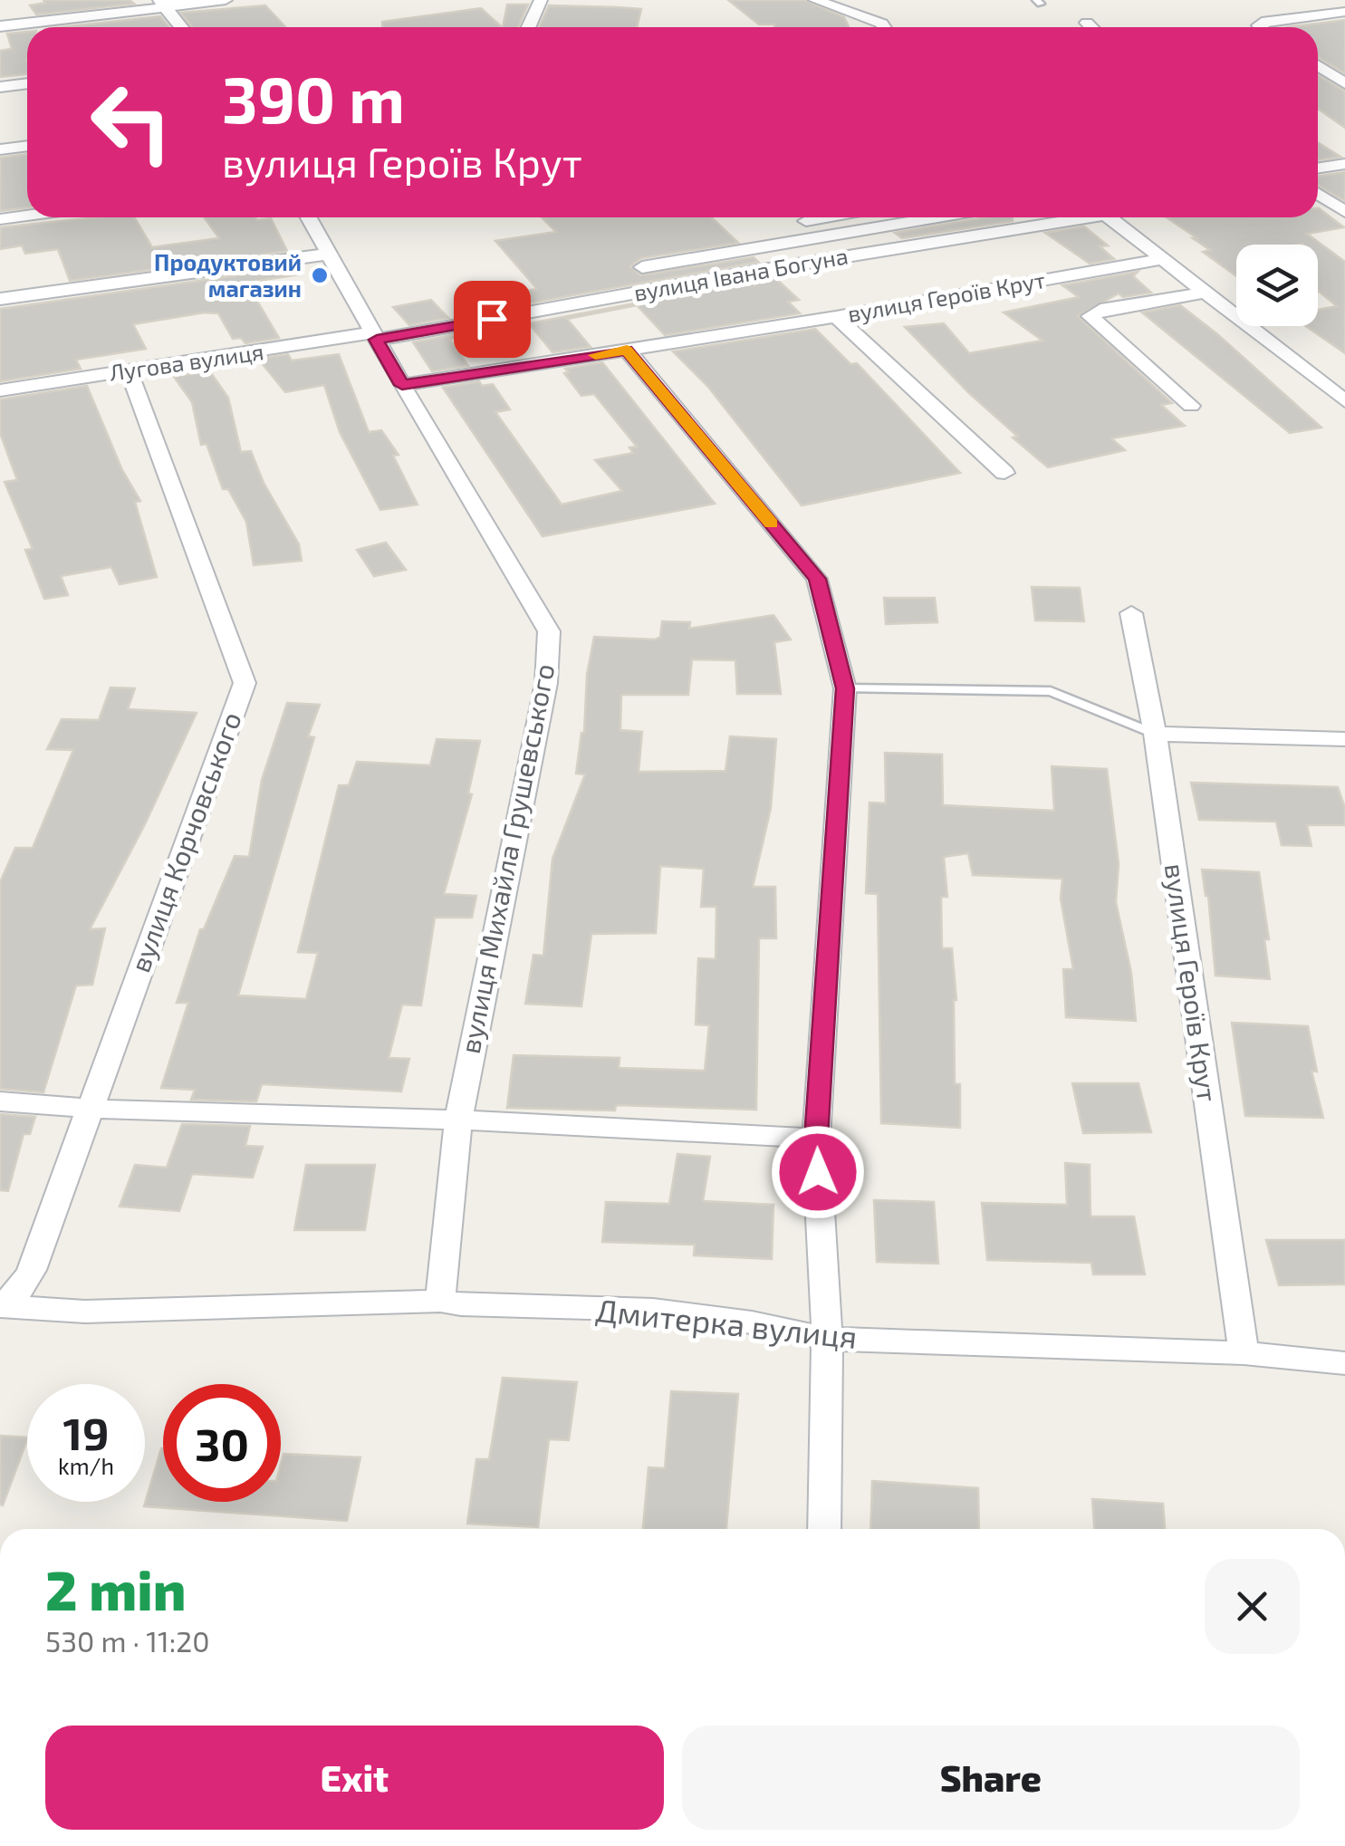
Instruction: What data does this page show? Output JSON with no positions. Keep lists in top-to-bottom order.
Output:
{
  "streets": {
    "street": [
      "вулиця Івана Богуна",
      "вулиця Героїв Крут",
      "Лугова вулиця",
      "вулиця Корчовського",
      "вулиця Михайла Грушевського",
      "Дмитерка вулиця"
    ]
  },
  "crossings": [
    ["вулиця Івана Богуна", "Лугова вулиця"],
    ["вулиця Івана Богуна", "вулиця Михайла Грушевського"],
    ["вулиця Героїв Крут", "вулиця Михайла Грушевського"],
    ["вулиця Героїв Крут", "Дмитерка вулиця"],
    ["Лугова вулиця", "вулиця Корчовського"],
    ["Лугова вулиця", "вулиця Михайла Грушевського"],
    ["вулиця Корчовського", "Дмитерка вулиця"],
    ["вулиця Михайла Грушевського", "Дмитерка вулиця"]
  ],
  "places": ["Продуктовий магазин"],
  "page": {
    "turn": ["390 m", "вулиця Героїв Крут"],
    "speed": "19 km/h",
    "limit": "30",
    "heading": ["2 min", "530 m · 11:20"],
    "buttons": ["Exit", "Share"]
  }
}
